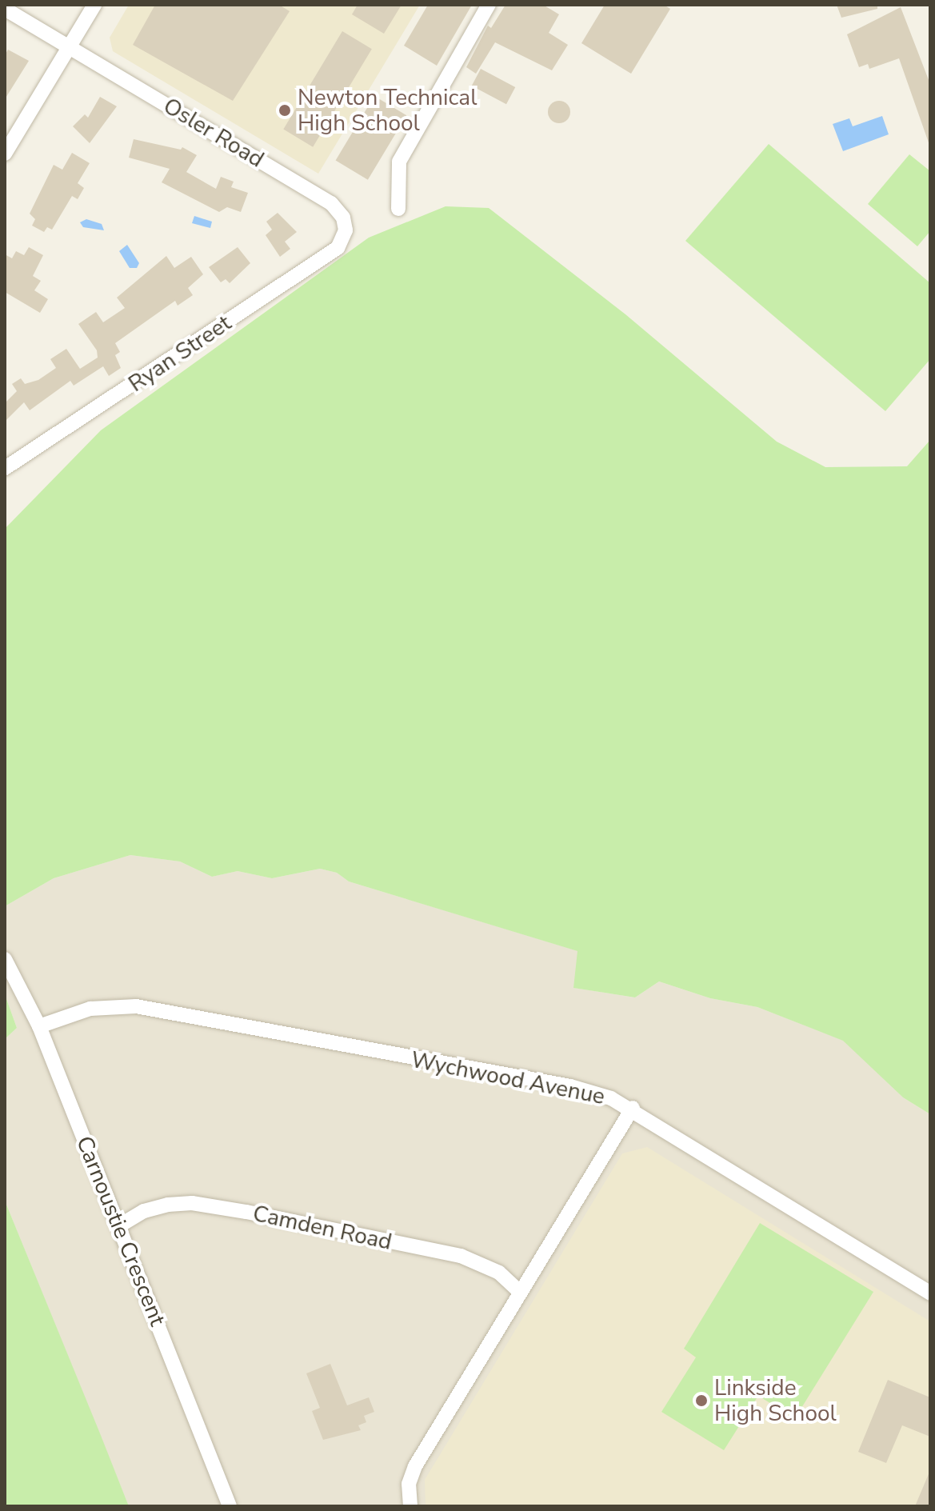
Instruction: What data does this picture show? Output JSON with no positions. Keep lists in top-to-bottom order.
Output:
{
  "streets": {
    "street": [
      "Osler Road",
      "Ryan Street",
      "Wychwood Avenue",
      "Camden Road",
      "Carnoustie Crescent"
    ]
  },
  "crossings": [
    ["Osler Road", "Ryan Street"],
    ["Wychwood Avenue", "Carnoustie Crescent"],
    ["Camden Road", "Carnoustie Crescent"]
  ],
  "places": ["Newton Technical High School", "Linkside High School"]
}
